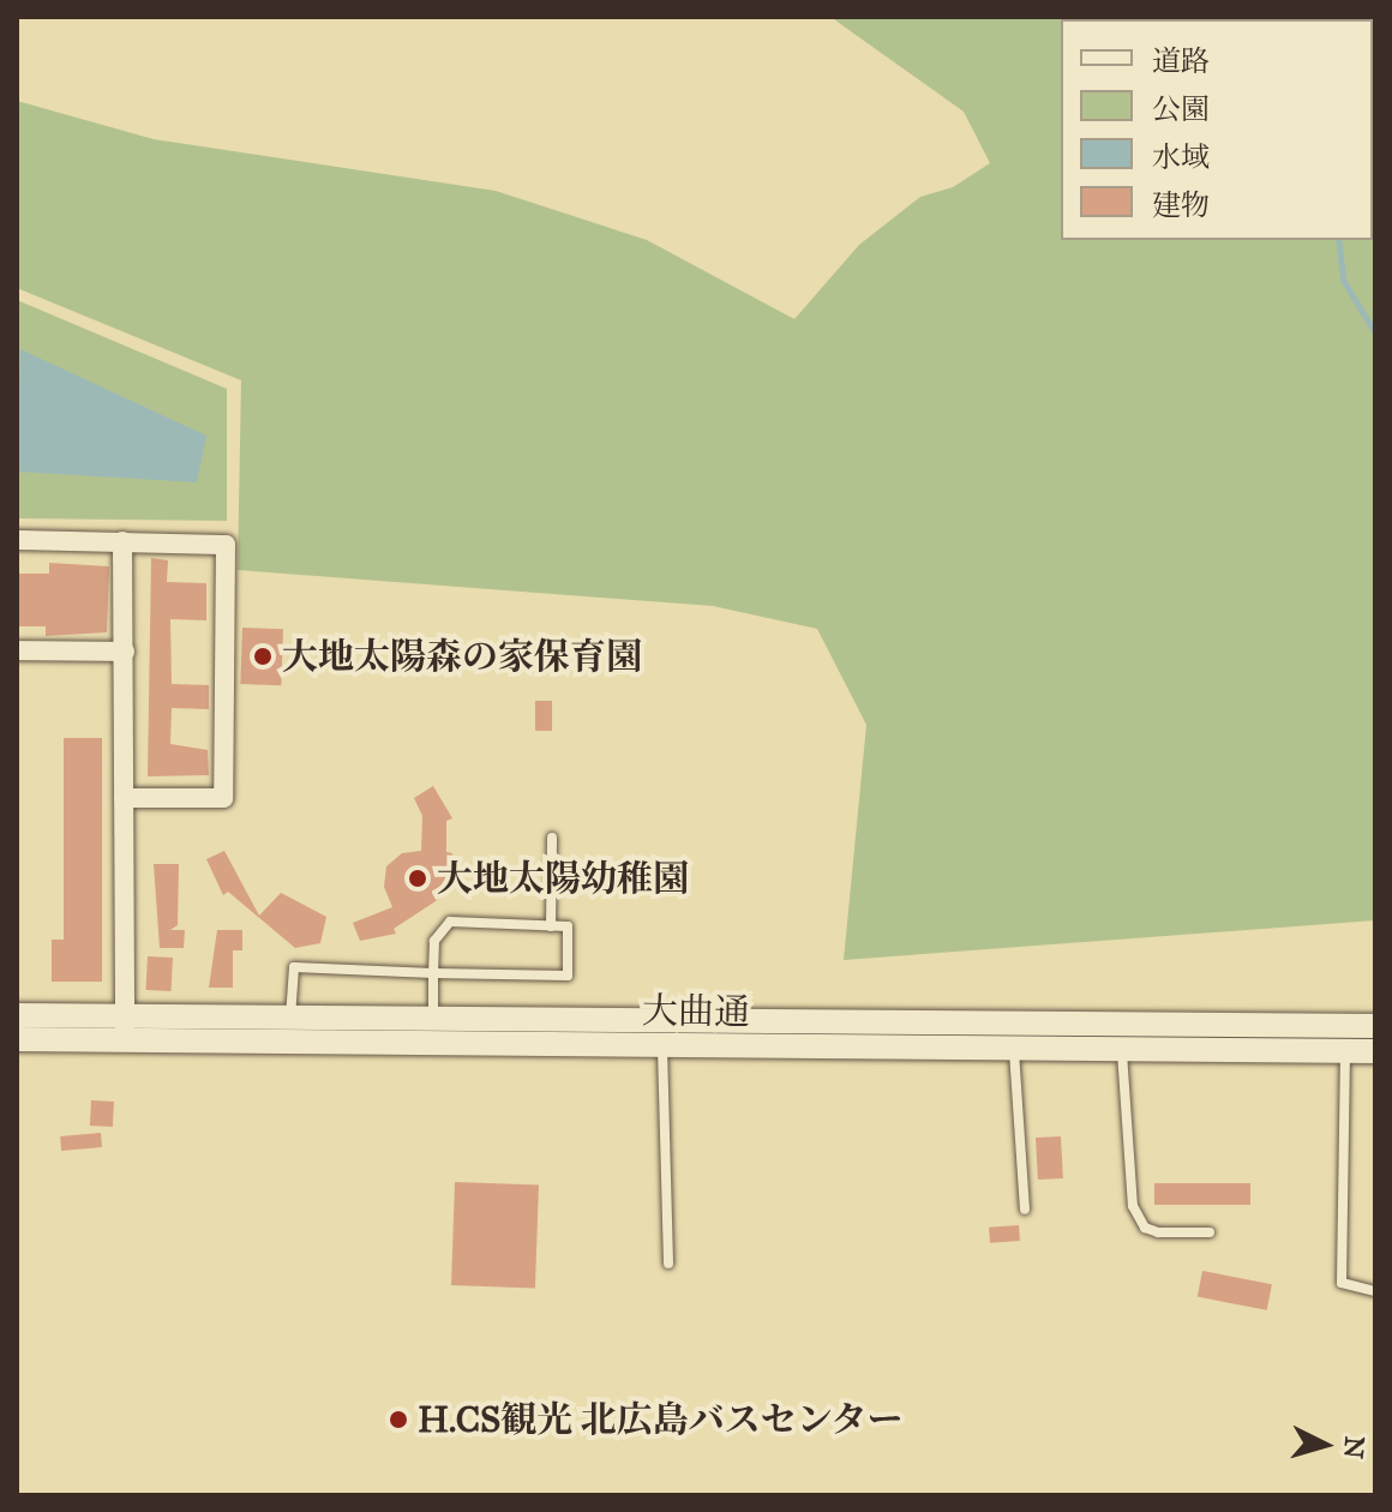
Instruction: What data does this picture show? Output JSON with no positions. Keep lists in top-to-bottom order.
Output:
{
  "streets": {
    "street": ["大曲通"]
  },
  "places": ["大地太陽森の家保育園", "大地太陽幼稚園", "H.CS観光 北広島バスセンター"],
  "legend": [
    "道路",
    "公園",
    "水域",
    "建物"
  ],
  "north": "right"
}
